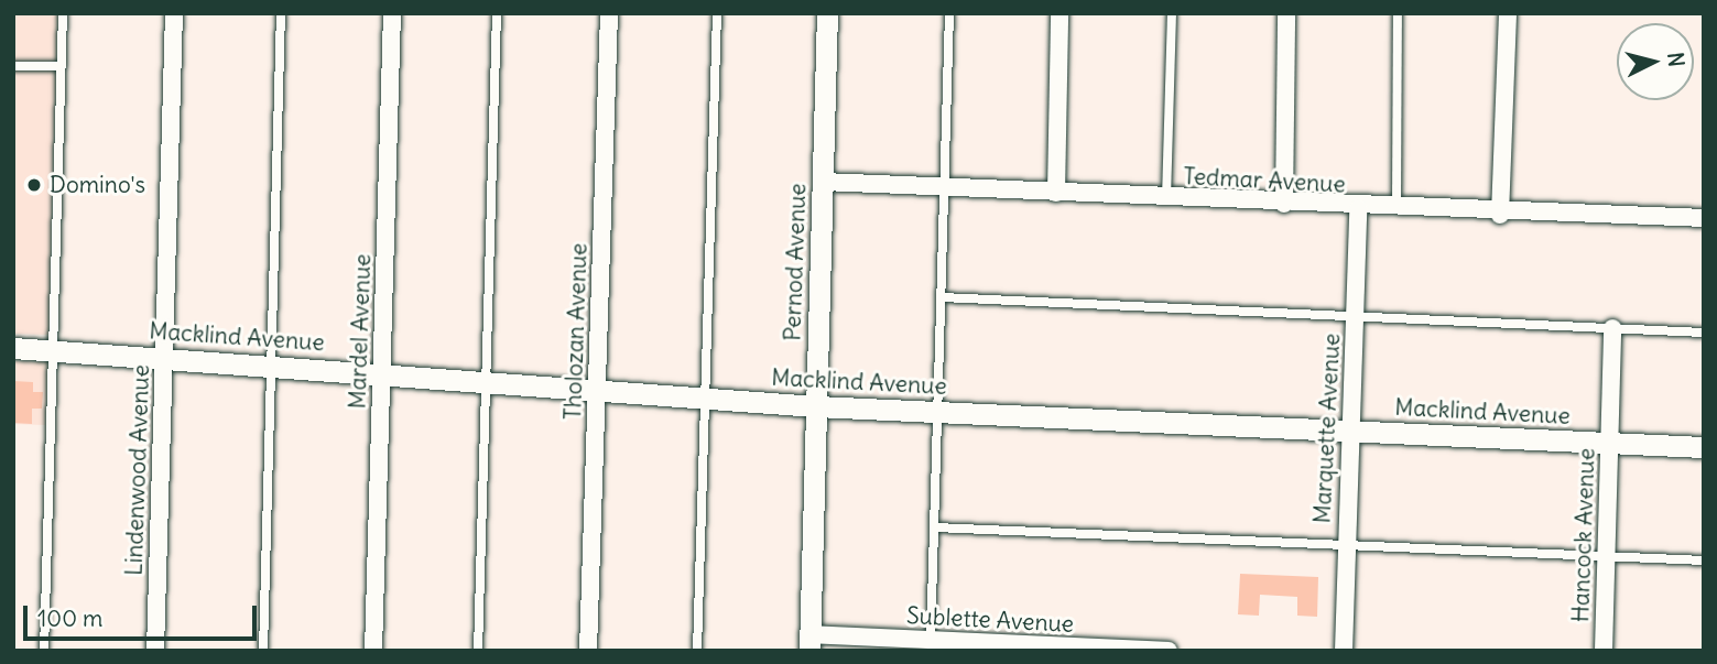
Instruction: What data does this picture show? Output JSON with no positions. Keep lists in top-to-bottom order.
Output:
{
  "streets": {
    "street": [
      "Tedmar Avenue",
      "Pernod Avenue",
      "Mardel Avenue",
      "Tholozan Avenue",
      "Macklind Avenue",
      "Marquette Avenue",
      "Lindenwood Avenue",
      "Hancock Avenue",
      "Sublette Avenue"
    ]
  },
  "crossings": [
    ["Tedmar Avenue", "Pernod Avenue"],
    ["Tedmar Avenue", "Marquette Avenue"],
    ["Pernod Avenue", "Macklind Avenue"],
    ["Pernod Avenue", "Sublette Avenue"],
    ["Mardel Avenue", "Macklind Avenue"],
    ["Tholozan Avenue", "Macklind Avenue"],
    ["Macklind Avenue", "Marquette Avenue"],
    ["Macklind Avenue", "Lindenwood Avenue"],
    ["Macklind Avenue", "Hancock Avenue"]
  ],
  "places": ["Domino's"],
  "scale_bar": "100 m",
  "north": "right"
}
